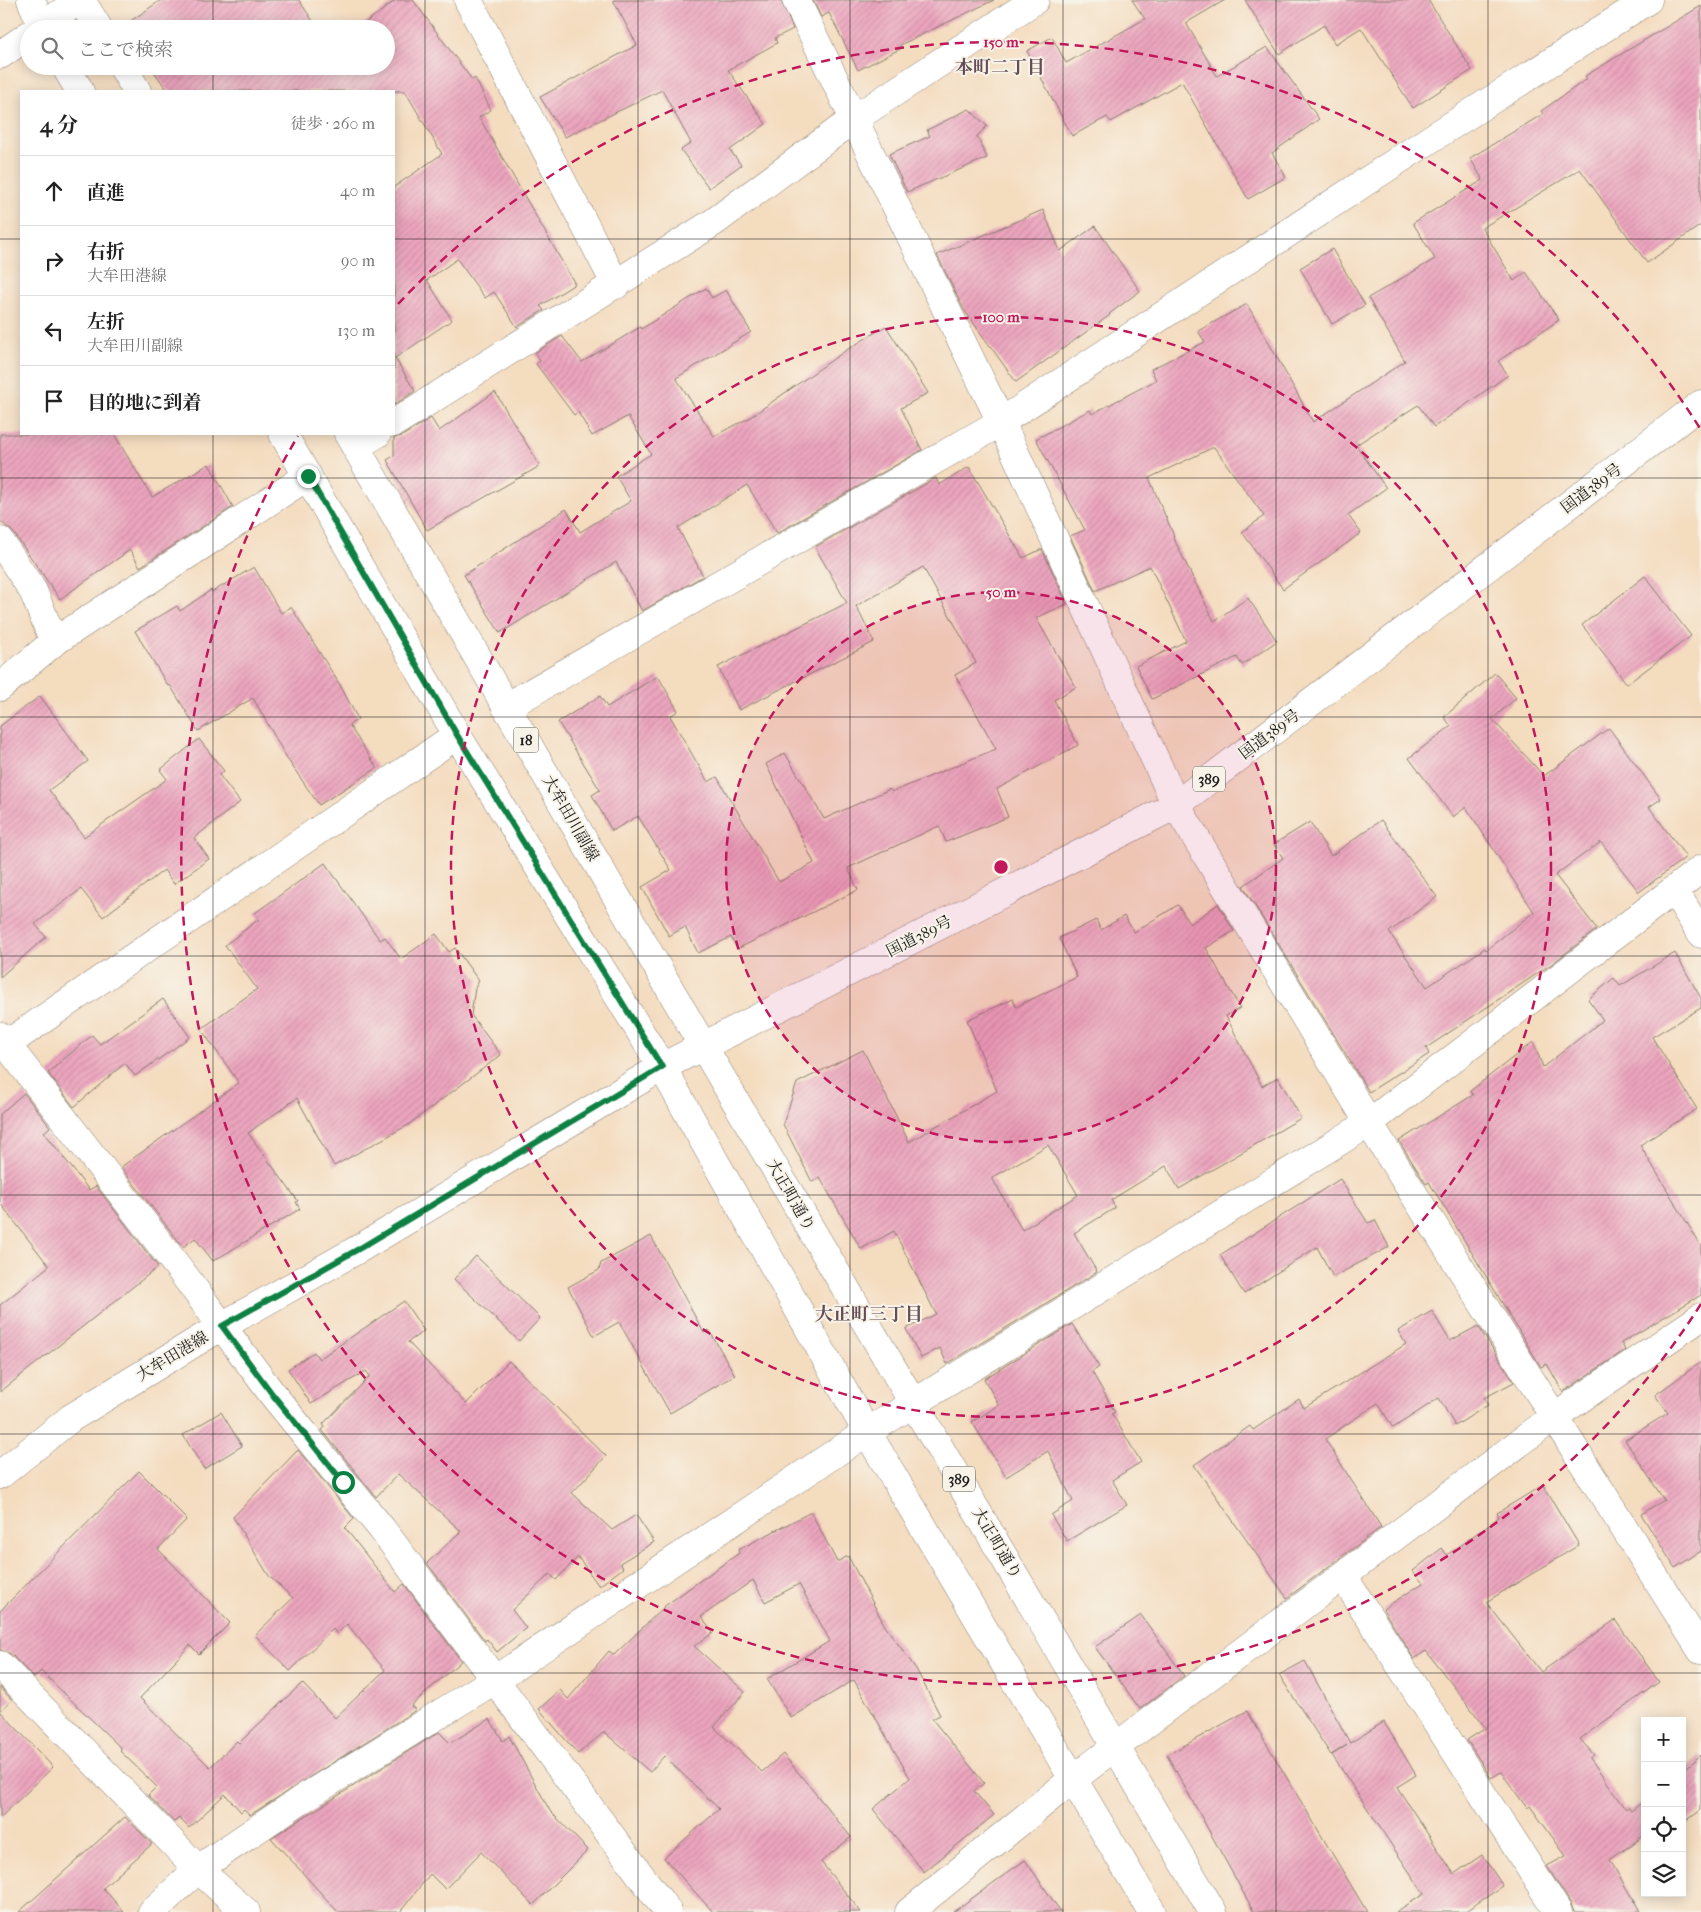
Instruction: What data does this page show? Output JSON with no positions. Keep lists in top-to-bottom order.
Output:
{
  "streets": {
    "main road": [
      "国道389号",
      "18",
      "389",
      "大牟田川副線",
      "大正町通り",
      "大牟田港線"
    ]
  },
  "crossings": [
    ["国道389号", "大牟田川副線"],
    ["国道389号", "大正町通り"],
    ["国道389号", "大牟田港線"],
    ["大牟田川副線", "大正町通り"]
  ],
  "districts": ["本町二丁目", "大正町三丁目"],
  "page": {
    "search": "ここで検索",
    "heading": ["4 分", "徒歩 · 260 m"],
    "list": [
      ["直進", "40 m"],
      ["右折", "大牟田港線", "90 m"],
      ["左折", "大牟田川副線", "130 m"],
      "目的地に到着"
    ],
    "map_buttons": ["+", "−"]
  },
  "rings": ["150 m", "100 m", "50 m"]
}
